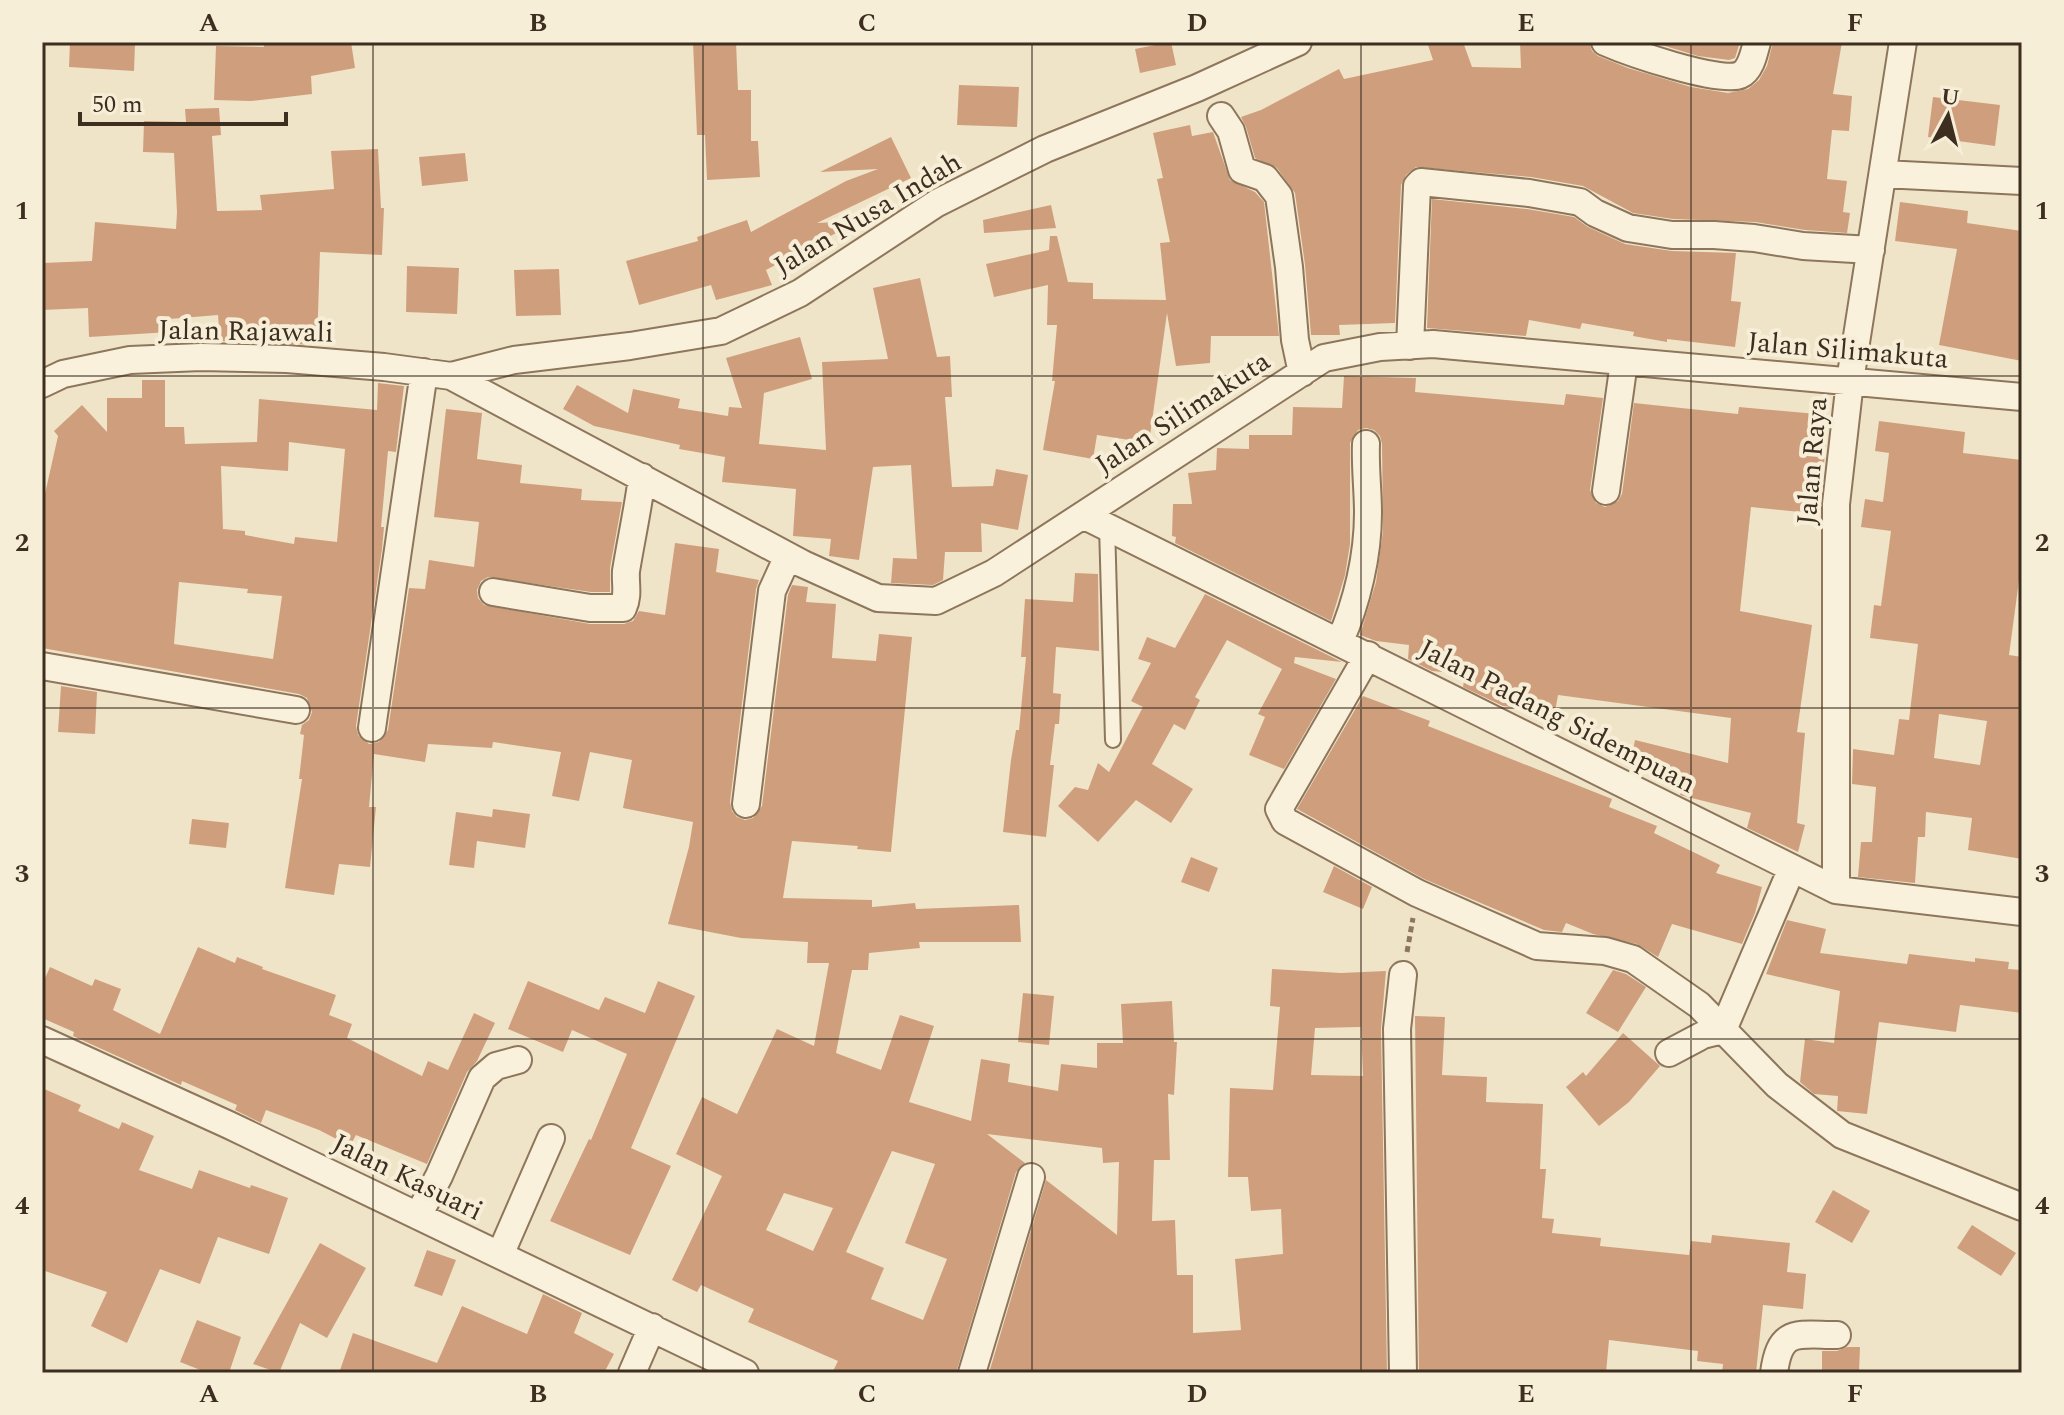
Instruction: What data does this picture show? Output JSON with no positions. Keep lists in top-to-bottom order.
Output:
{
  "streets": {
    "street": [
      "Jalan Nusa Indah",
      "Jalan Rajawali",
      "Jalan Silimakuta",
      "Jalan Raya",
      "Jalan Padang Sidempuan",
      "Jalan Kasuari"
    ]
  },
  "crossings": [
    ["Jalan Nusa Indah", "Jalan Rajawali"],
    ["Jalan Nusa Indah", "Jalan Silimakuta"],
    ["Jalan Rajawali", "Jalan Silimakuta"],
    ["Jalan Silimakuta", "Jalan Raya"],
    ["Jalan Silimakuta", "Jalan Padang Sidempuan"],
    ["Jalan Raya", "Jalan Padang Sidempuan"]
  ],
  "scale_bar": "50 m",
  "north": "top",
  "grid": {
    "columns": [
      "A",
      "B",
      "C",
      "D",
      "E",
      "F"
    ],
    "rows": [
      "1",
      "2",
      "3",
      "4"
    ]
  }
}
